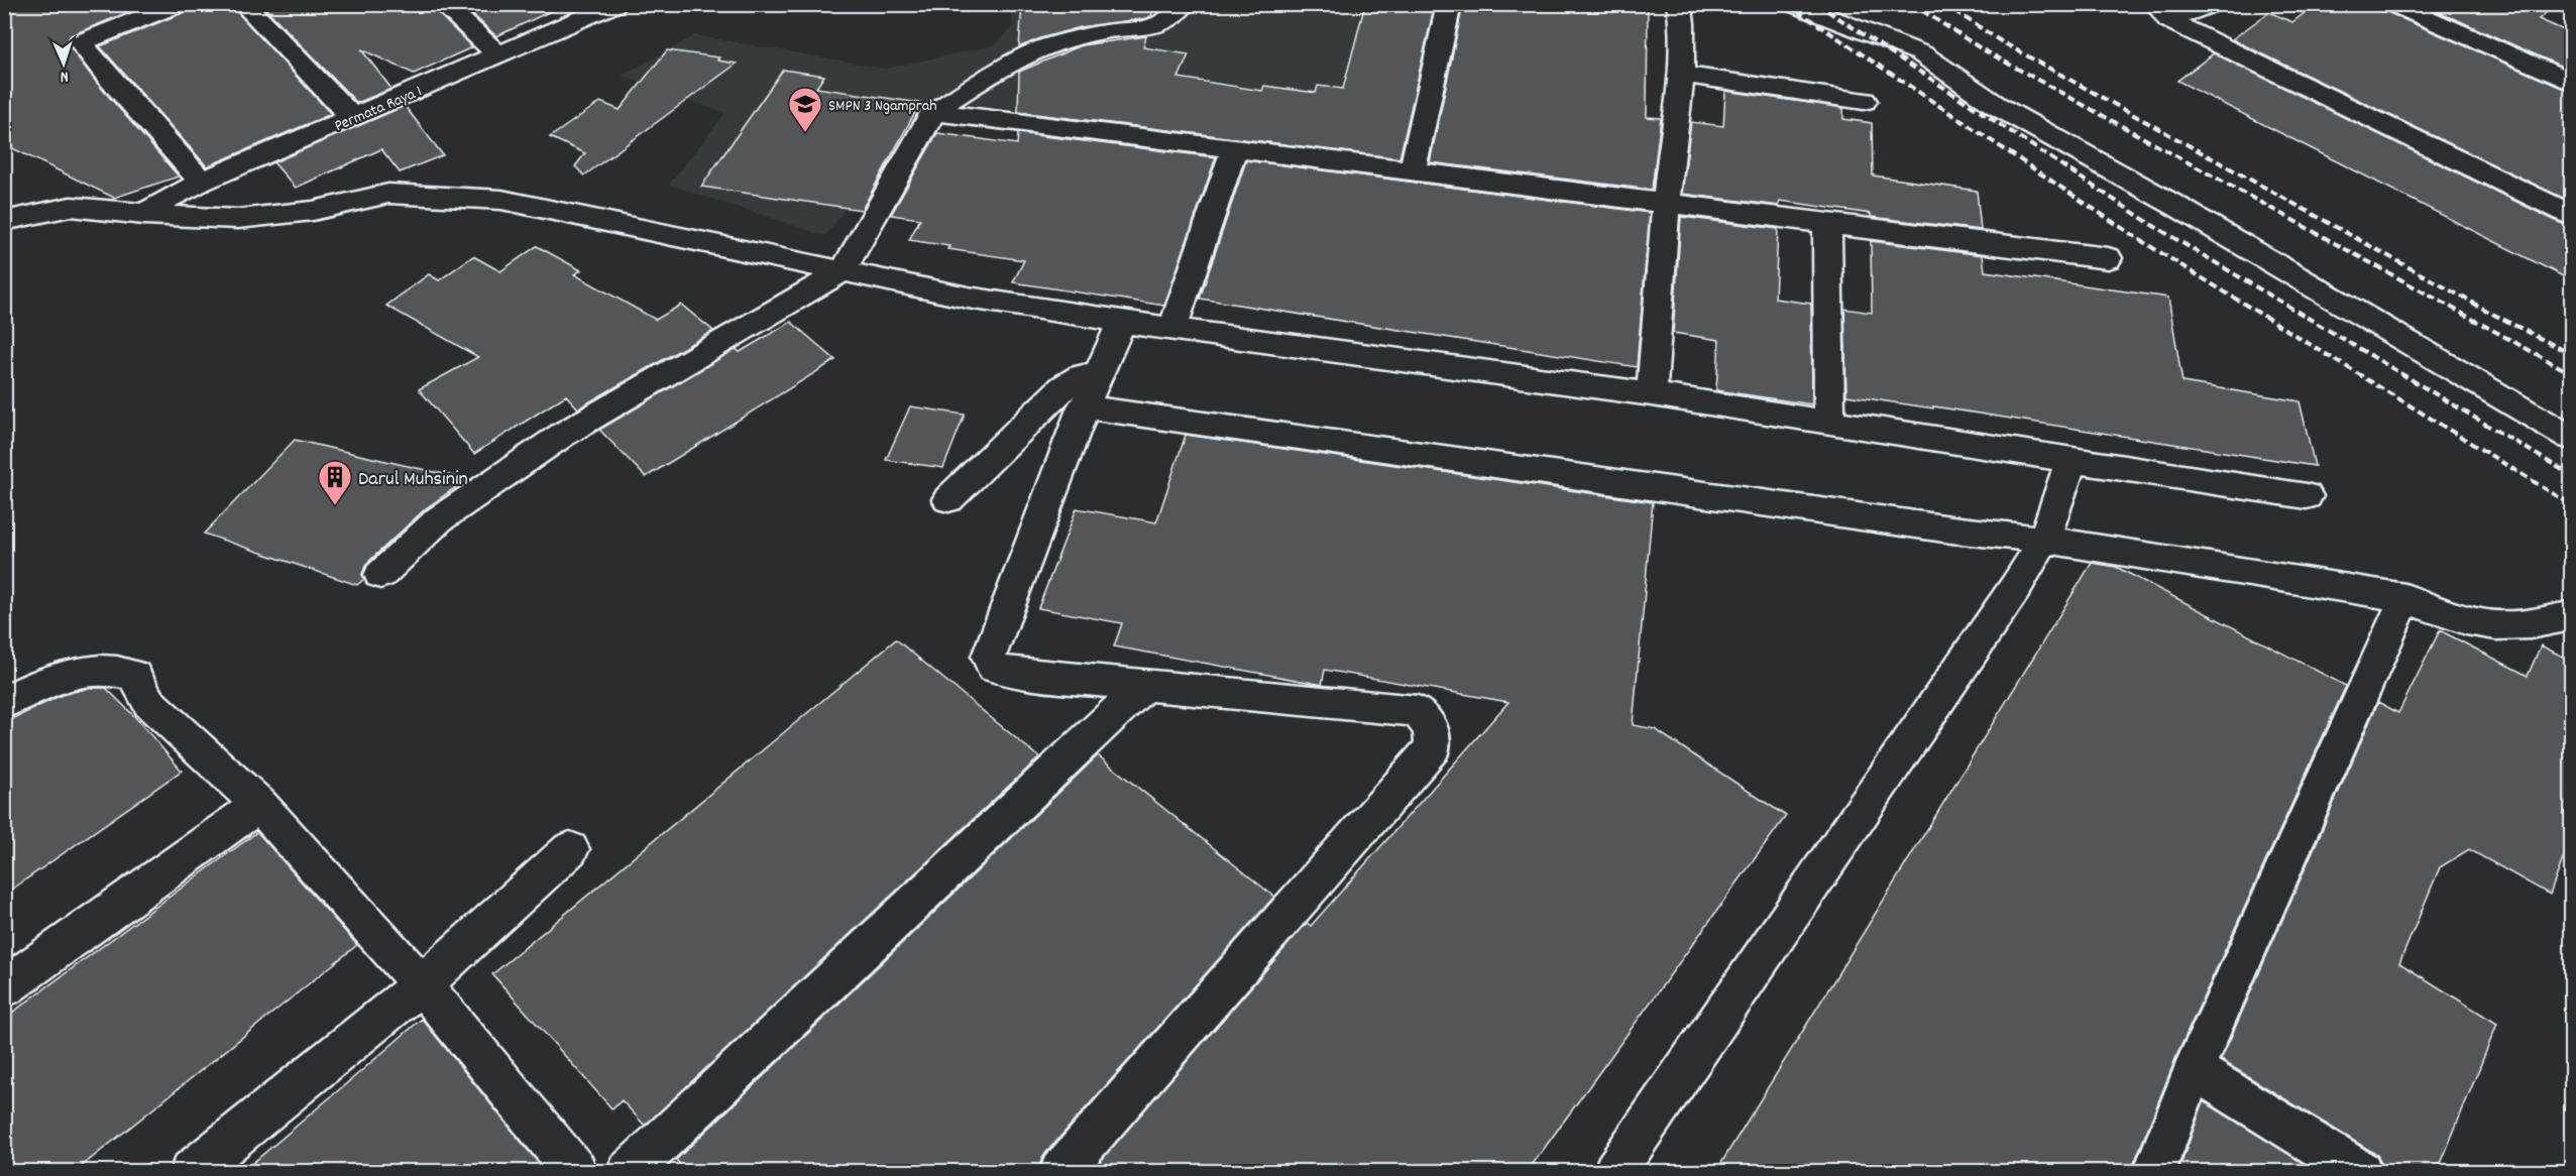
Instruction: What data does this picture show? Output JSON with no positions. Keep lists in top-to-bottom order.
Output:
{
  "streets": {
    "street": ["Permata Raya 1"]
  },
  "places": {
    "school or university": ["SMPN 3 Ngamprah"],
    "building": ["Darul Muhsinin"]
  },
  "north": "bottom"
}
